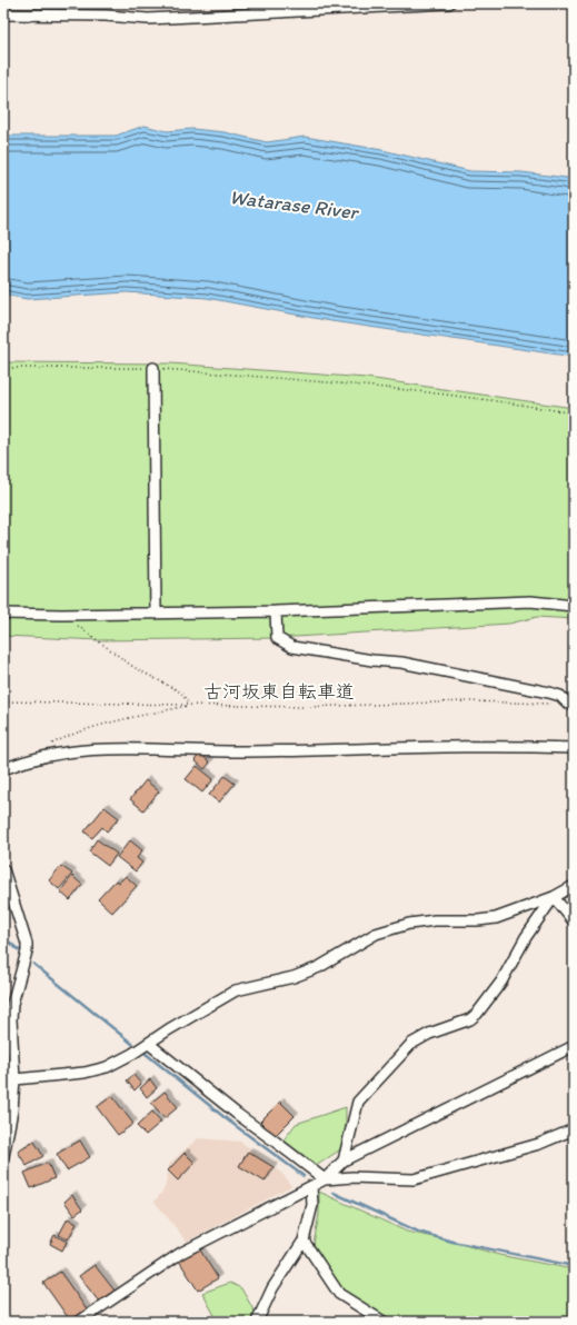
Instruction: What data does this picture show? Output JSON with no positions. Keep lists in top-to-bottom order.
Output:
{
  "streets": {
    "path": ["古河坂東自転車道"]
  },
  "water": ["Watarase River"]
}
